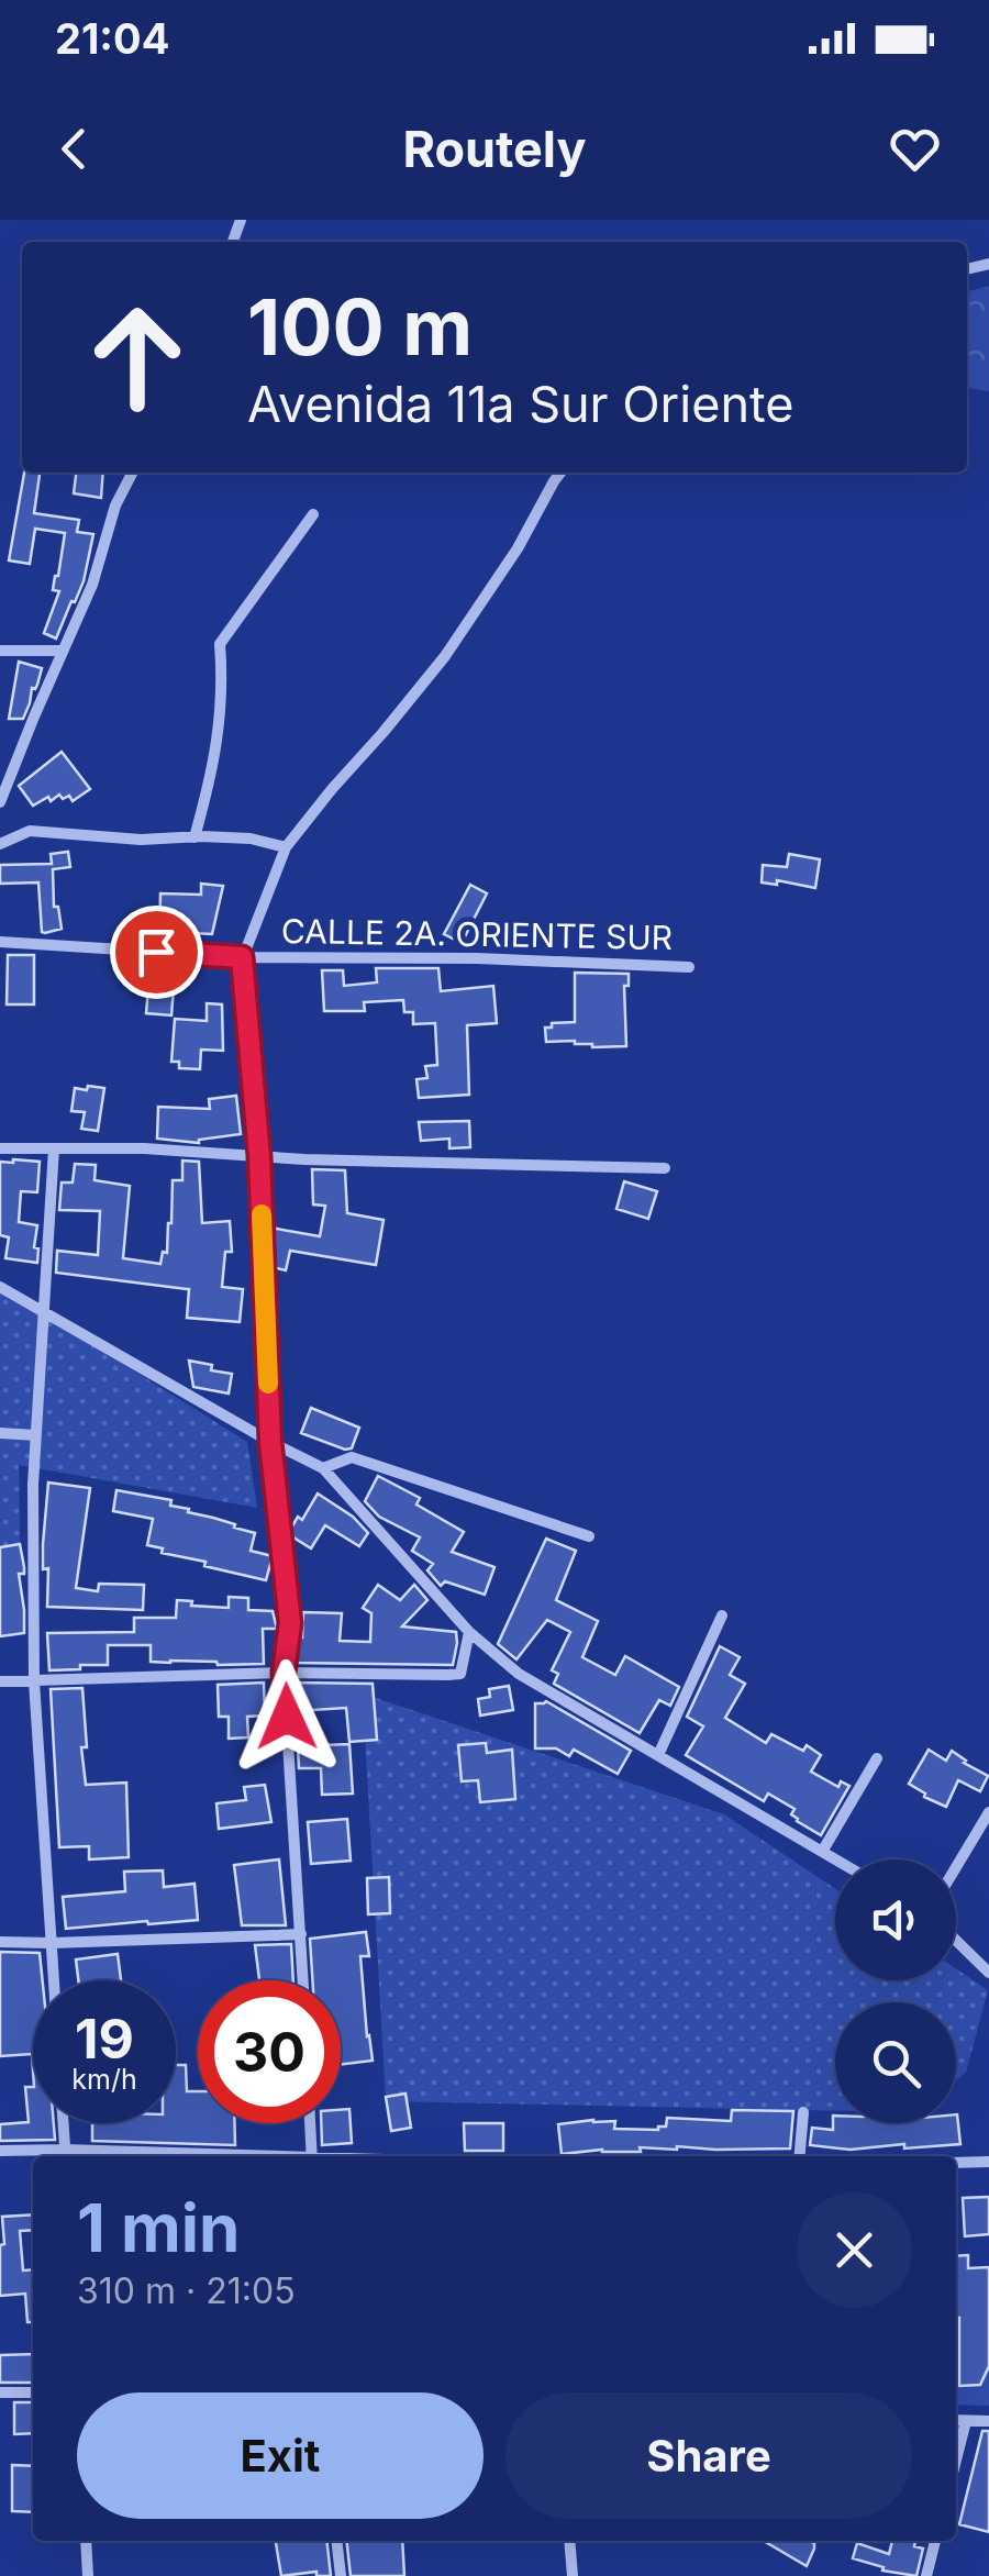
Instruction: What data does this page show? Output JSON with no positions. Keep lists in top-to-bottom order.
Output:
{
  "streets": {
    "street": ["CALLE 2A. ORIENTE SUR"]
  },
  "page": {
    "status": "21:04",
    "header": "Routely",
    "turn": ["100 m", "Avenida 11a Sur Oriente"],
    "speed": "19 km/h",
    "limit": "30",
    "heading": ["1 min", "310 m · 21:05"],
    "buttons": ["Exit", "Share"]
  }
}
